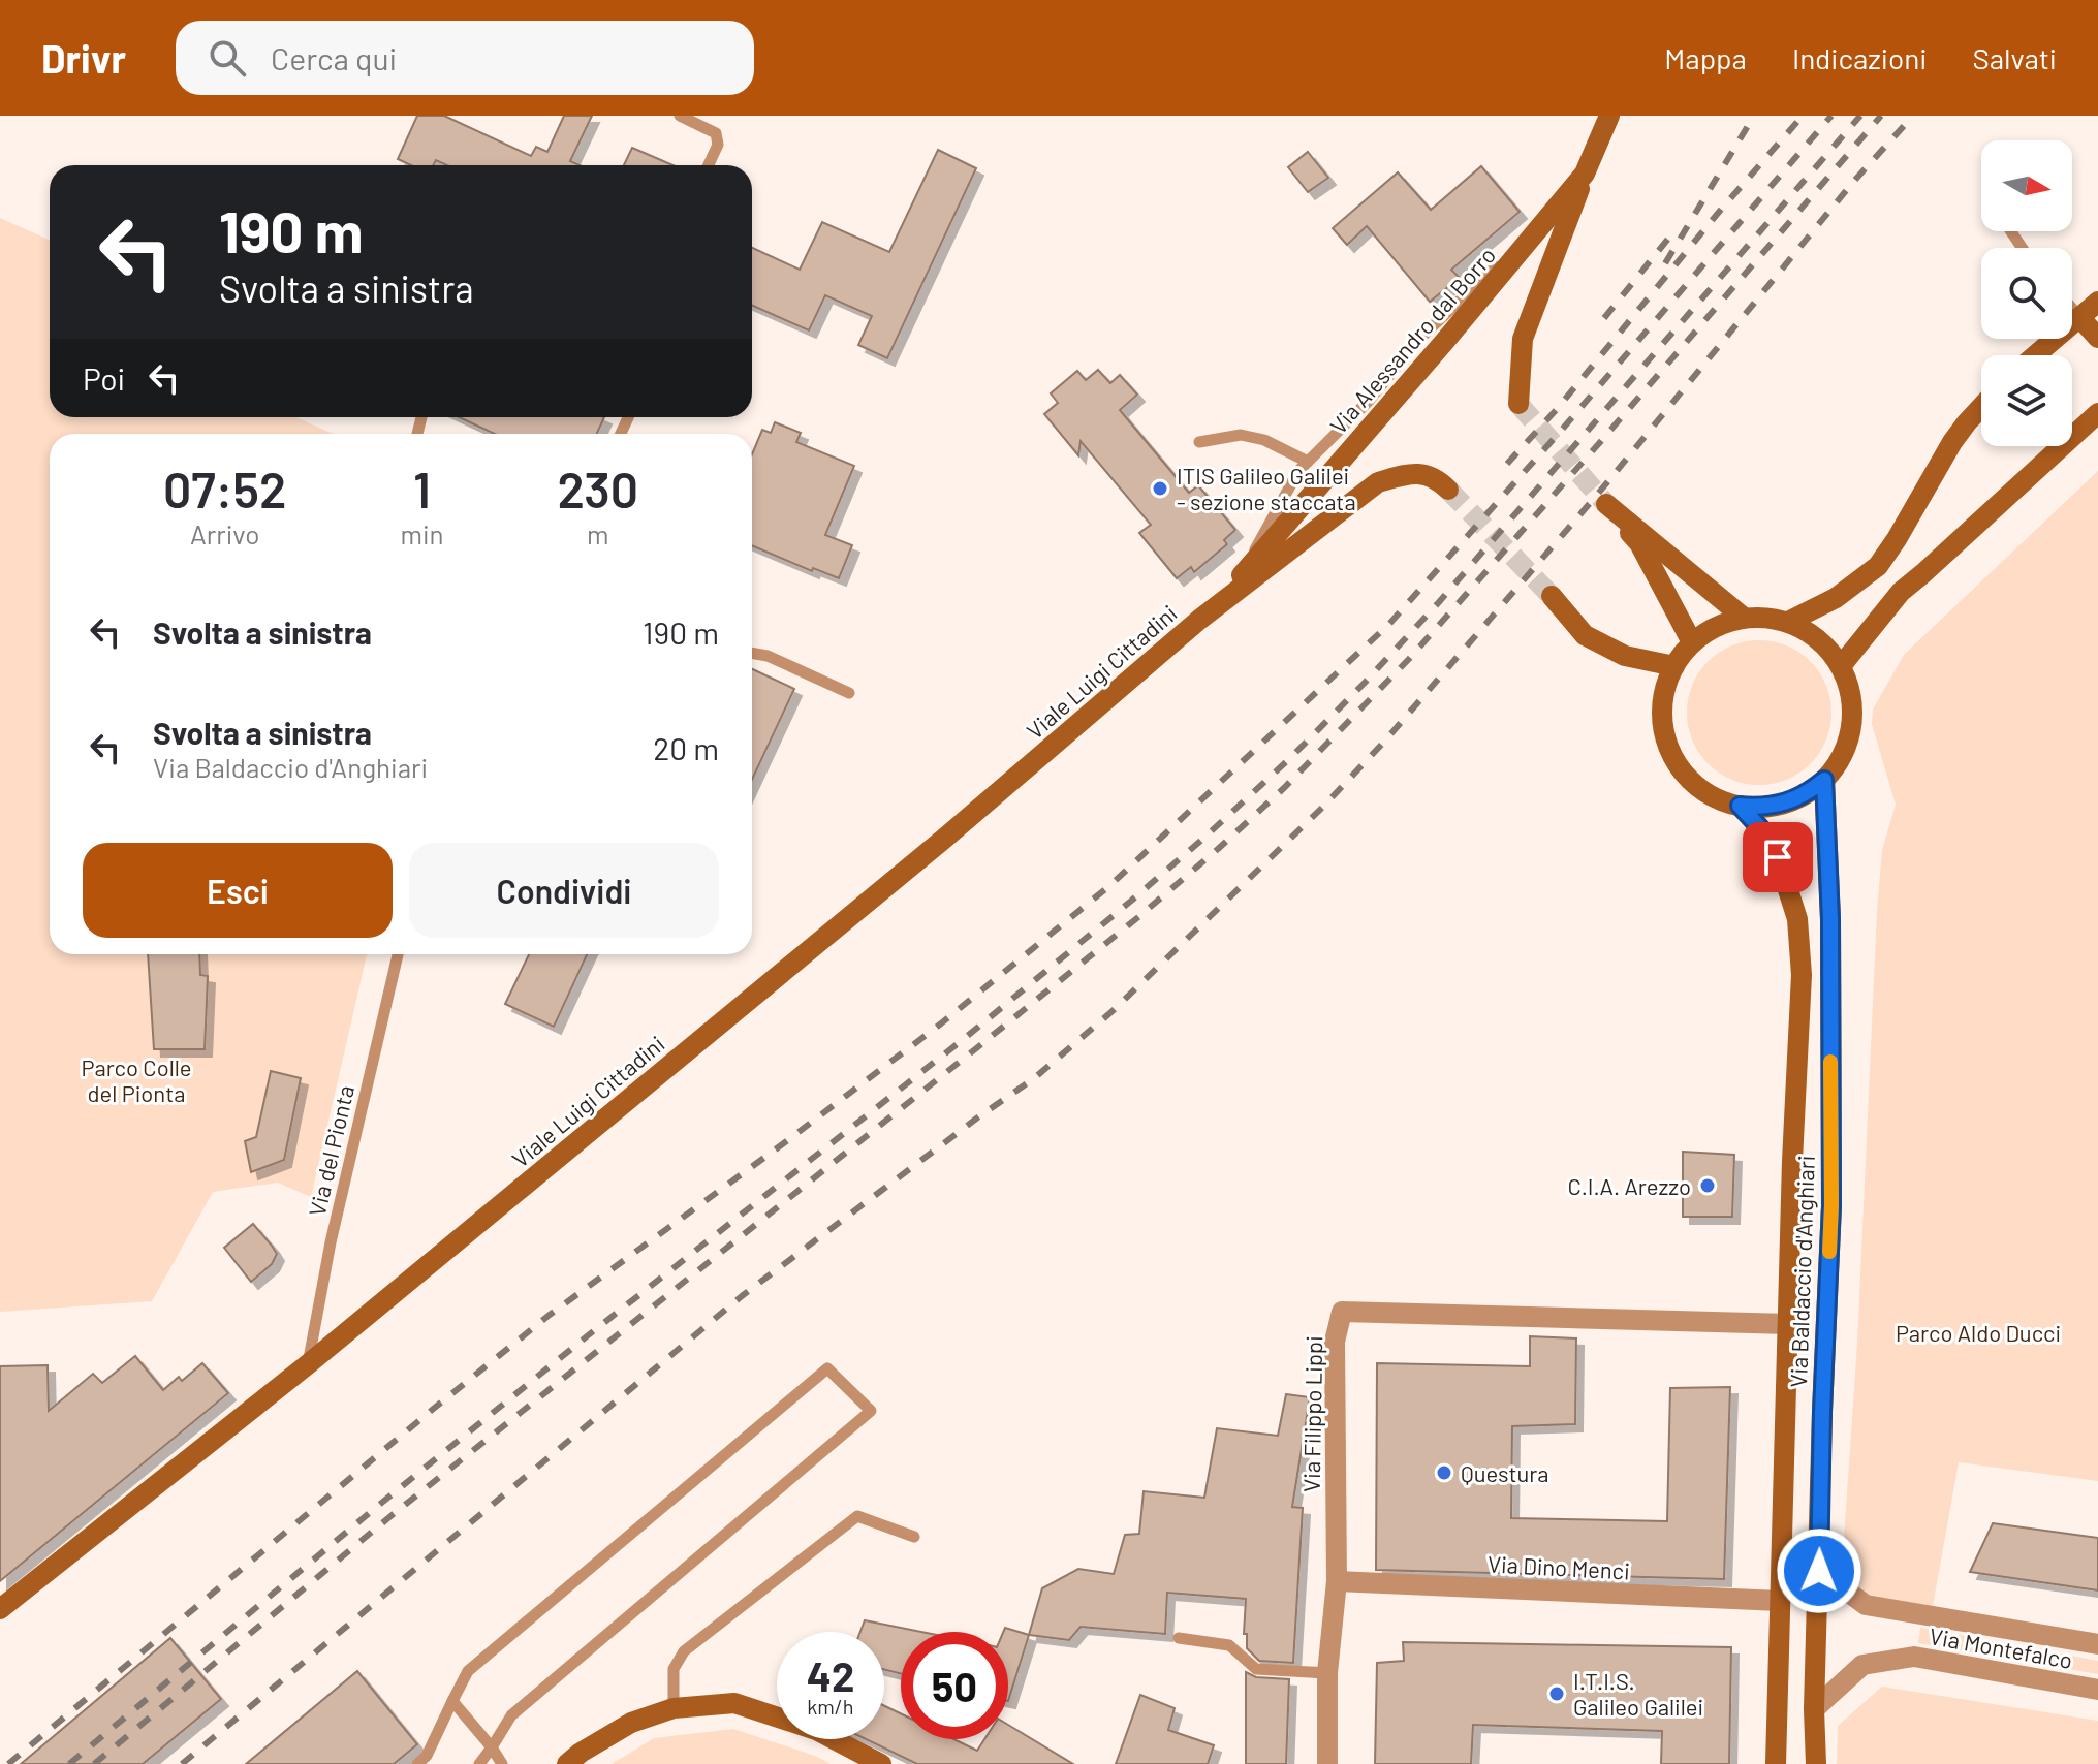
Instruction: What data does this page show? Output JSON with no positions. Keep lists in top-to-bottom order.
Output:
{
  "streets": {
    "main road": ["Via Alessandro dal Borro", "Viale Luigi Cittadini", "Via Baldaccio d'Anghiari"],
    "street": ["Via Filippo Lippi", "Via Dino Menci", "Via Montefalco"],
    "lane": ["Via del Pionta"]
  },
  "crossings": [
    ["Via Alessandro dal Borro", "Viale Luigi Cittadini"],
    ["Viale Luigi Cittadini", "Via del Pionta"],
    ["Via Baldaccio d'Anghiari", "Via Filippo Lippi"],
    ["Via Baldaccio d'Anghiari", "Via Dino Menci"],
    ["Via Baldaccio d'Anghiari", "Via Montefalco"],
    ["Via Filippo Lippi", "Via Dino Menci"]
  ],
  "parks": ["Parco Colle del Pionta", "Parco Aldo Ducci"],
  "places": [
    "ITIS Galileo Galilei - sezione staccata",
    "C.I.A. Arezzo",
    "Questura",
    "I.T.I.S. Galileo Galilei"
  ],
  "north": "right",
  "page": {
    "header": "Drivr",
    "search": "Cerca qui",
    "nav": ["Mappa", "Indicazioni", "Salvati"],
    "turn": ["190 m", "Svolta a sinistra"],
    "then": "Poi",
    "eta": [
      "07:52",
      "Arrivo",
      "1",
      "min",
      "230",
      "m"
    ],
    "list": [
      {
        "name": "Svolta a sinistra",
        "value": "190 m"
      },
      {
        "name": "Svolta a sinistra",
        "note": "Via Baldaccio d'Anghiari",
        "value": "20 m"
      }
    ],
    "buttons": ["Esci", "Condividi"],
    "speed": "42 km/h",
    "limit": "50"
  }
}
